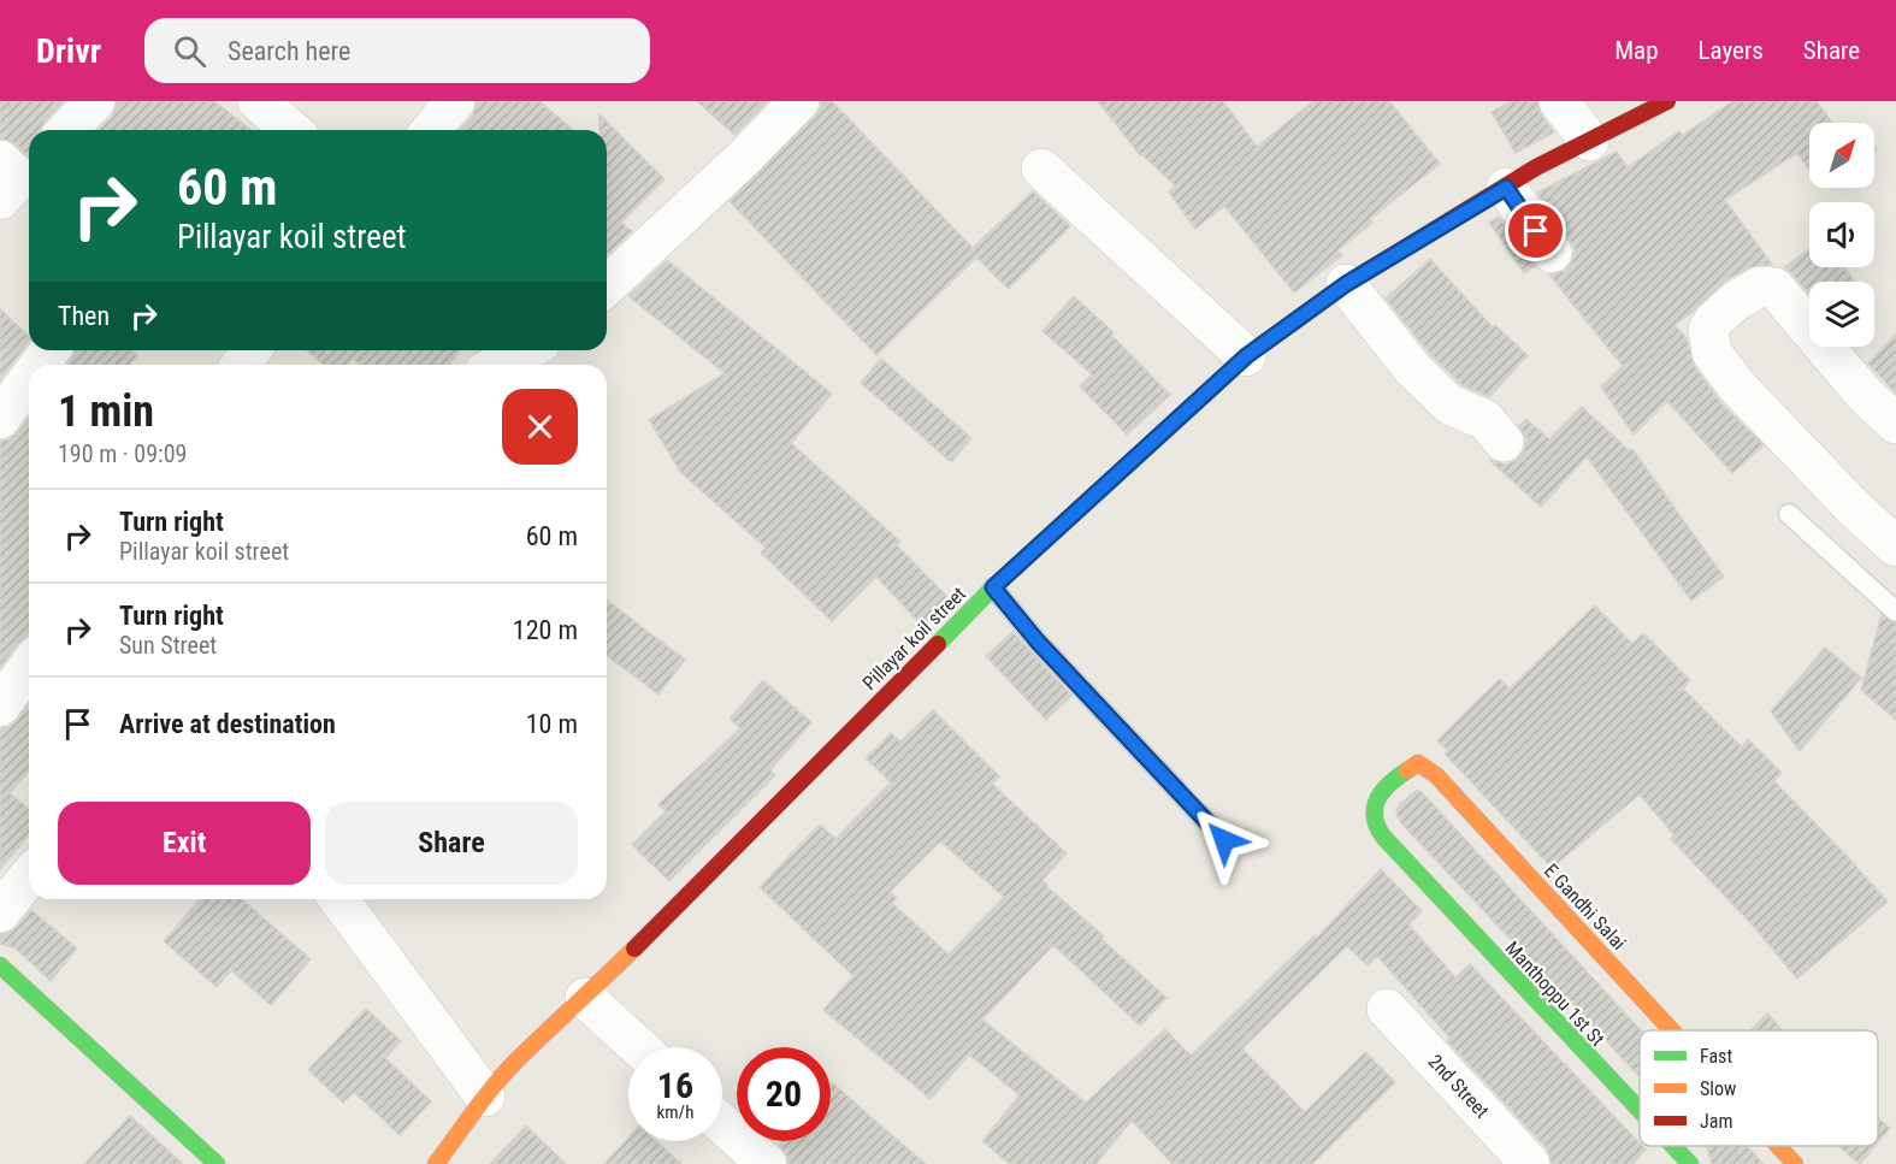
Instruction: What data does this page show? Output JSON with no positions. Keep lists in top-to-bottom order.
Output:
{
  "streets": {
    "street": [
      "Pillayar koil street",
      "E Gandhi Salai",
      "Manthoppu 1st St",
      "2nd Street"
    ]
  },
  "crossings": [
    ["E Gandhi Salai", "Manthoppu 1st St"]
  ],
  "legend": ["Fast", "Slow", "Jam"],
  "north": "top right",
  "page": {
    "header": "Drivr",
    "search": "Search here",
    "nav": ["Map", "Layers", "Share"],
    "turn": ["60 m", "Pillayar koil street"],
    "then": "Then",
    "heading": ["1 min", "190 m · 09:09"],
    "list": [
      {
        "name": "Turn right",
        "note": "Pillayar koil street",
        "value": "60 m"
      },
      {
        "name": "Turn right",
        "note": "Sun Street",
        "value": "120 m"
      },
      {
        "name": "Arrive at destination",
        "value": "10 m"
      }
    ],
    "buttons": ["Exit", "Share"],
    "speed": "16 km/h",
    "limit": "20"
  }
}
